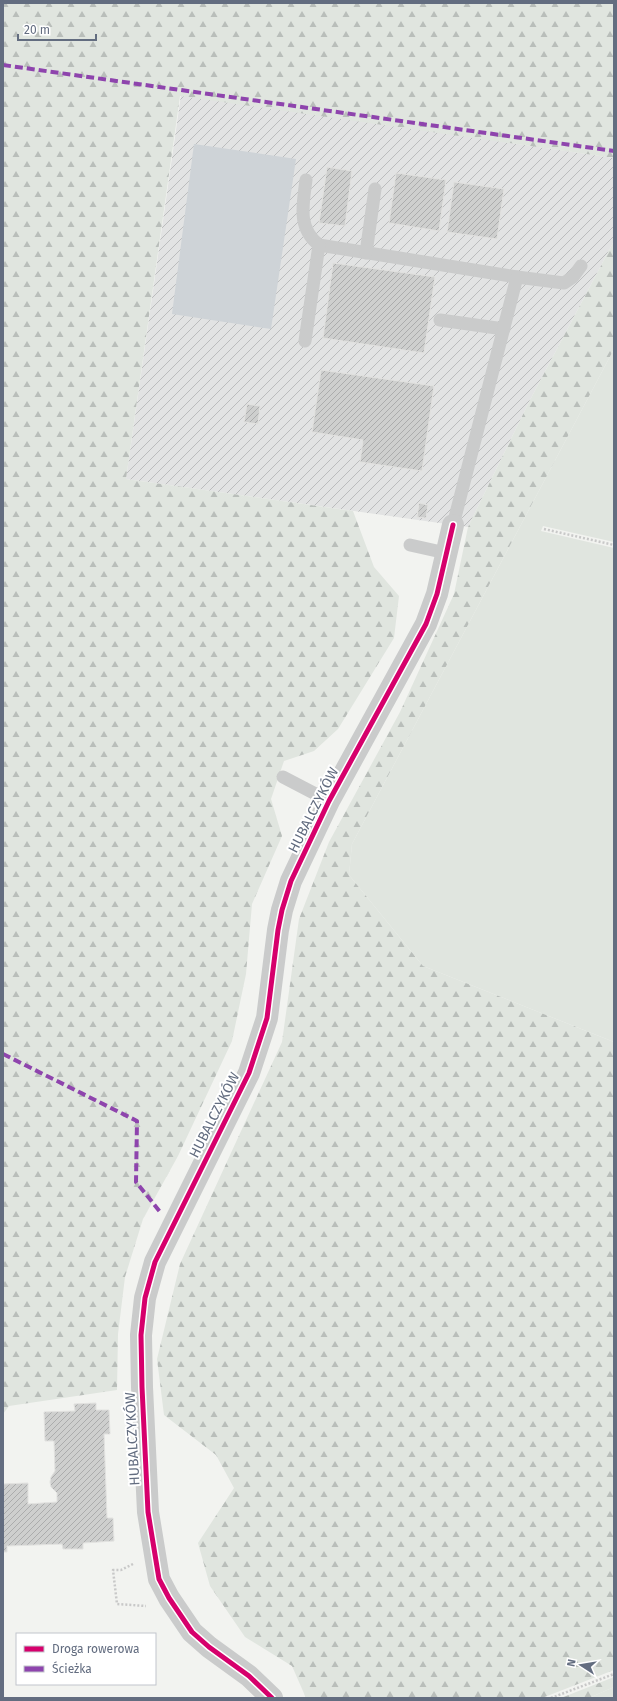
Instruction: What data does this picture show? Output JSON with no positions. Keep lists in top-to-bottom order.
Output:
{
  "streets": {
    "street": ["HUBALCZYKÓW"]
  },
  "legend": ["Droga rowerowa", "Ścieżka"],
  "scale_bar": "20 m",
  "north": "left"
}
